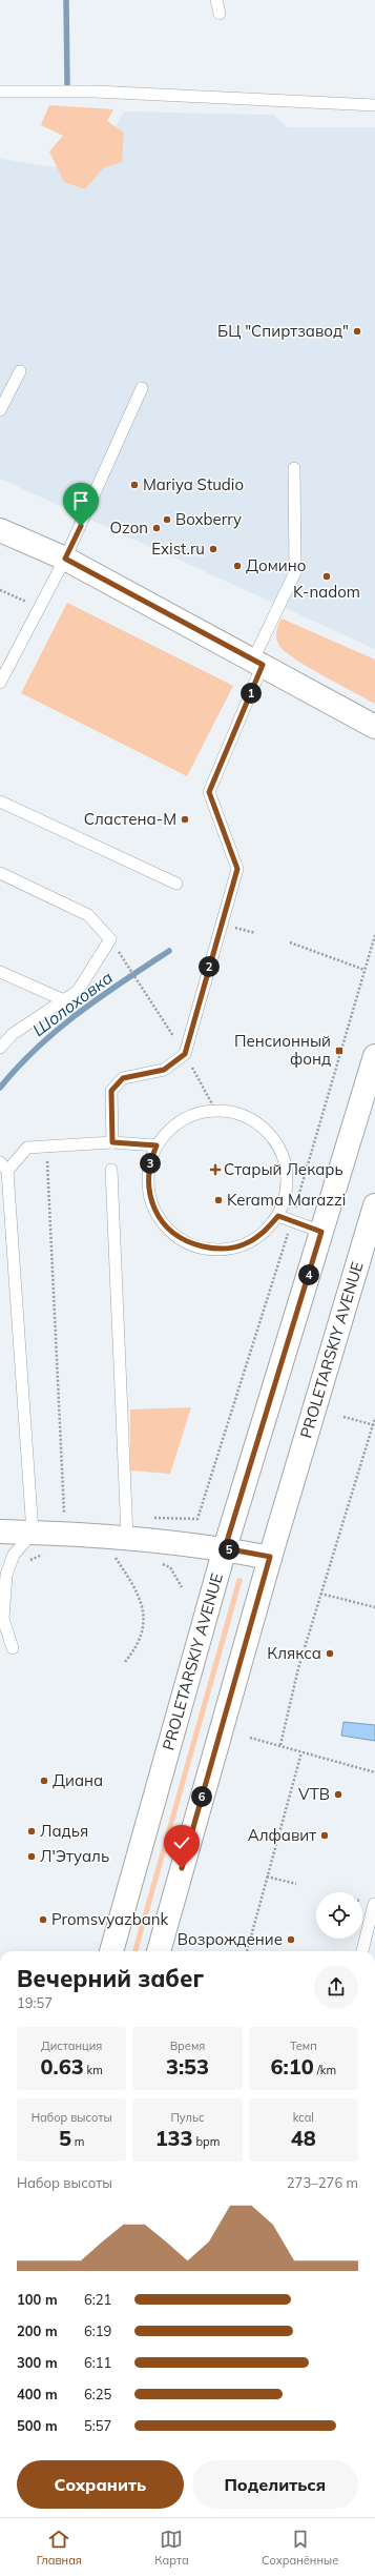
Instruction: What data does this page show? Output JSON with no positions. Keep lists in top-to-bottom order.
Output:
{
  "streets": {
    "main road": ["PROLETARSKIY AVENUE"]
  },
  "water": ["Шолоховка"],
  "places": {
    "other": [
      "БЦ \"Спиртзавод\"",
      "Mariya Studio",
      "Boxberry",
      "Ozon",
      "Exist.ru",
      "Домино",
      "K-nadom",
      "Сластена-М",
      "Kerama Marazzi",
      "Клякса",
      "Диана",
      "VTB",
      "Ладья",
      "Алфавит",
      "Л'Этуаль",
      "Promsvyazbank",
      "Возрождение"
    ],
    "transit": ["Пенсионный фонд"],
    "health": ["Старый Лекарь"]
  },
  "page": {
    "pins": [
      "1",
      "2",
      "3",
      "4",
      "5",
      "6"
    ],
    "heading": ["Вечерний забег", "19:57"],
    "stats": [
      ["Дистанция", "0.63 km"],
      ["Время", "3:53"],
      ["Темп", "6:10 /km"],
      ["Набор высоты", "5 m"],
      ["Пульс", "133 bpm"],
      ["kcal", "48"]
    ],
    "chart": ["Набор высоты", "273–276 m"],
    "list": [
      {
        "name": "100 m",
        "note": "6:21"
      },
      {
        "name": "200 m",
        "note": "6:19"
      },
      {
        "name": "300 m",
        "note": "6:11"
      },
      {
        "name": "400 m",
        "note": "6:25"
      },
      {
        "name": "500 m",
        "note": "5:57"
      }
    ],
    "buttons": ["Сохранить", "Поделиться"],
    "tabs": ["Главная", "Карта", "Сохранённые"]
  }
}
